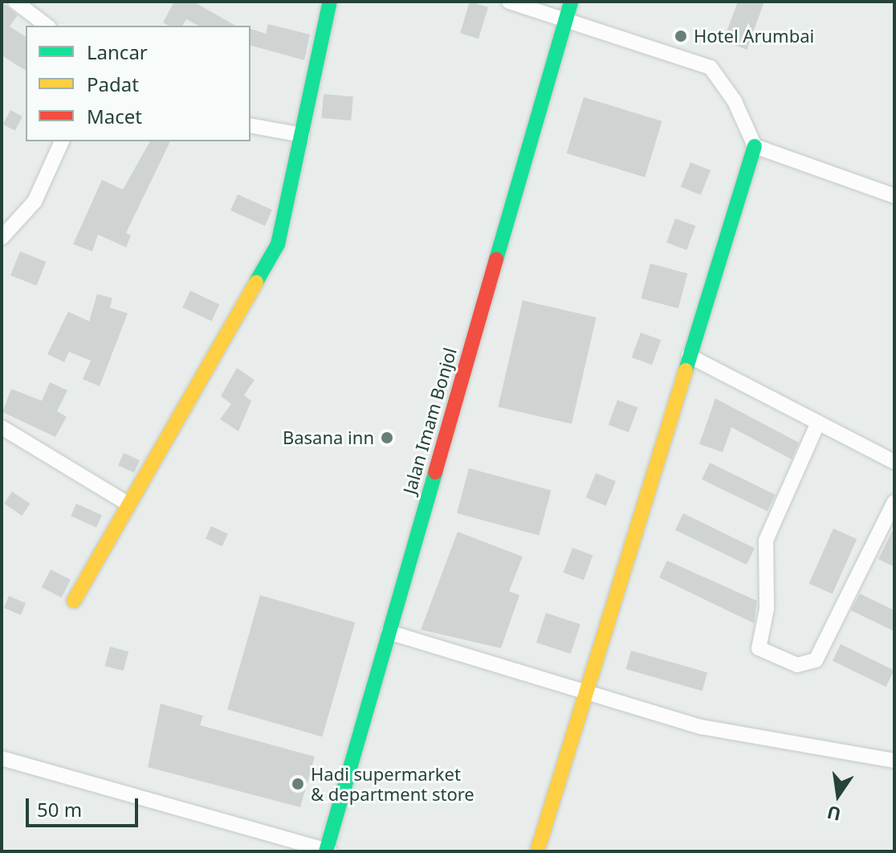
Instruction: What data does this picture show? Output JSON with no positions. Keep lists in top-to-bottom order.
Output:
{
  "streets": {
    "street": ["Jalan Imam Bonjol"]
  },
  "places": ["Hotel Arumbai", "Basana inn", "Hadi supermarket & department store"],
  "legend": ["Lancar", "Padat", "Macet"],
  "scale_bar": "50 m",
  "north": "bottom"
}
